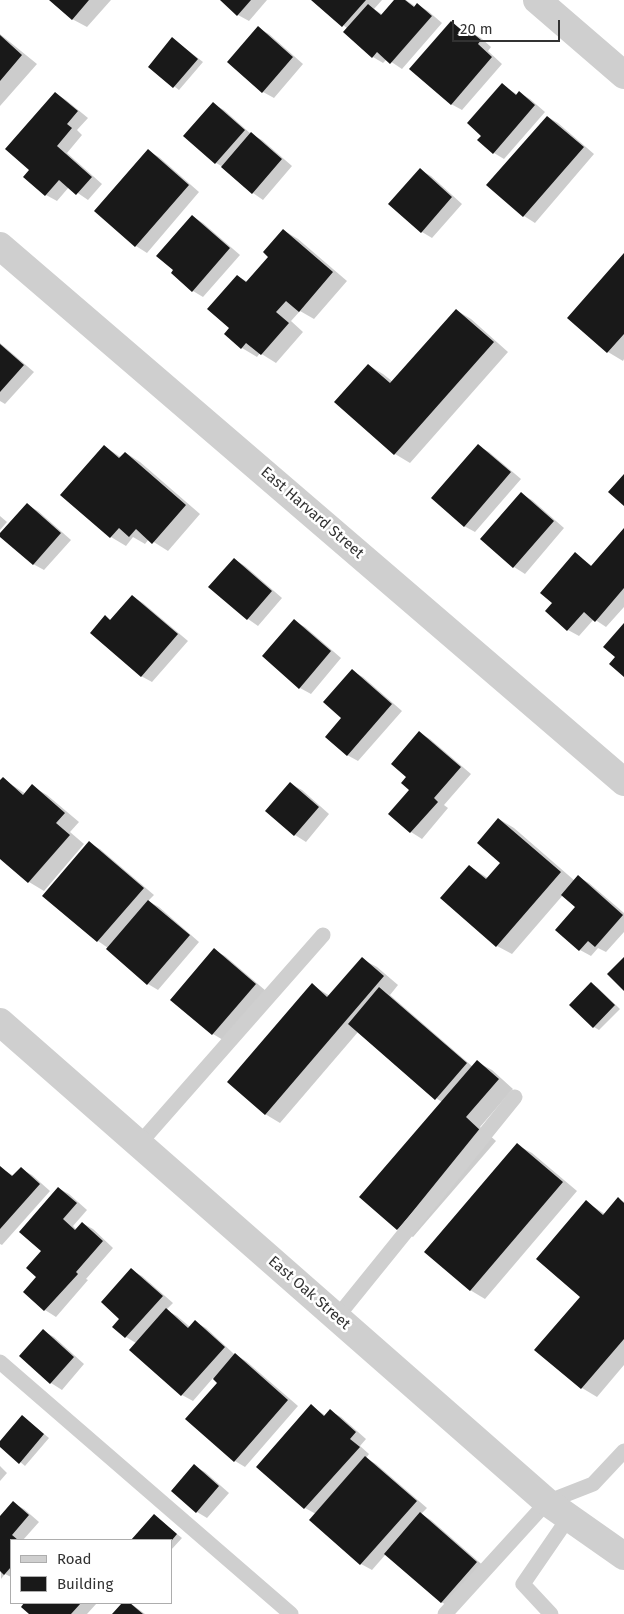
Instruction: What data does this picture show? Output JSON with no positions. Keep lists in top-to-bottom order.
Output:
{
  "streets": {
    "street": ["East Harvard Street", "East Oak Street"]
  },
  "legend": ["Road", "Building"],
  "scale_bar": "20 m"
}
